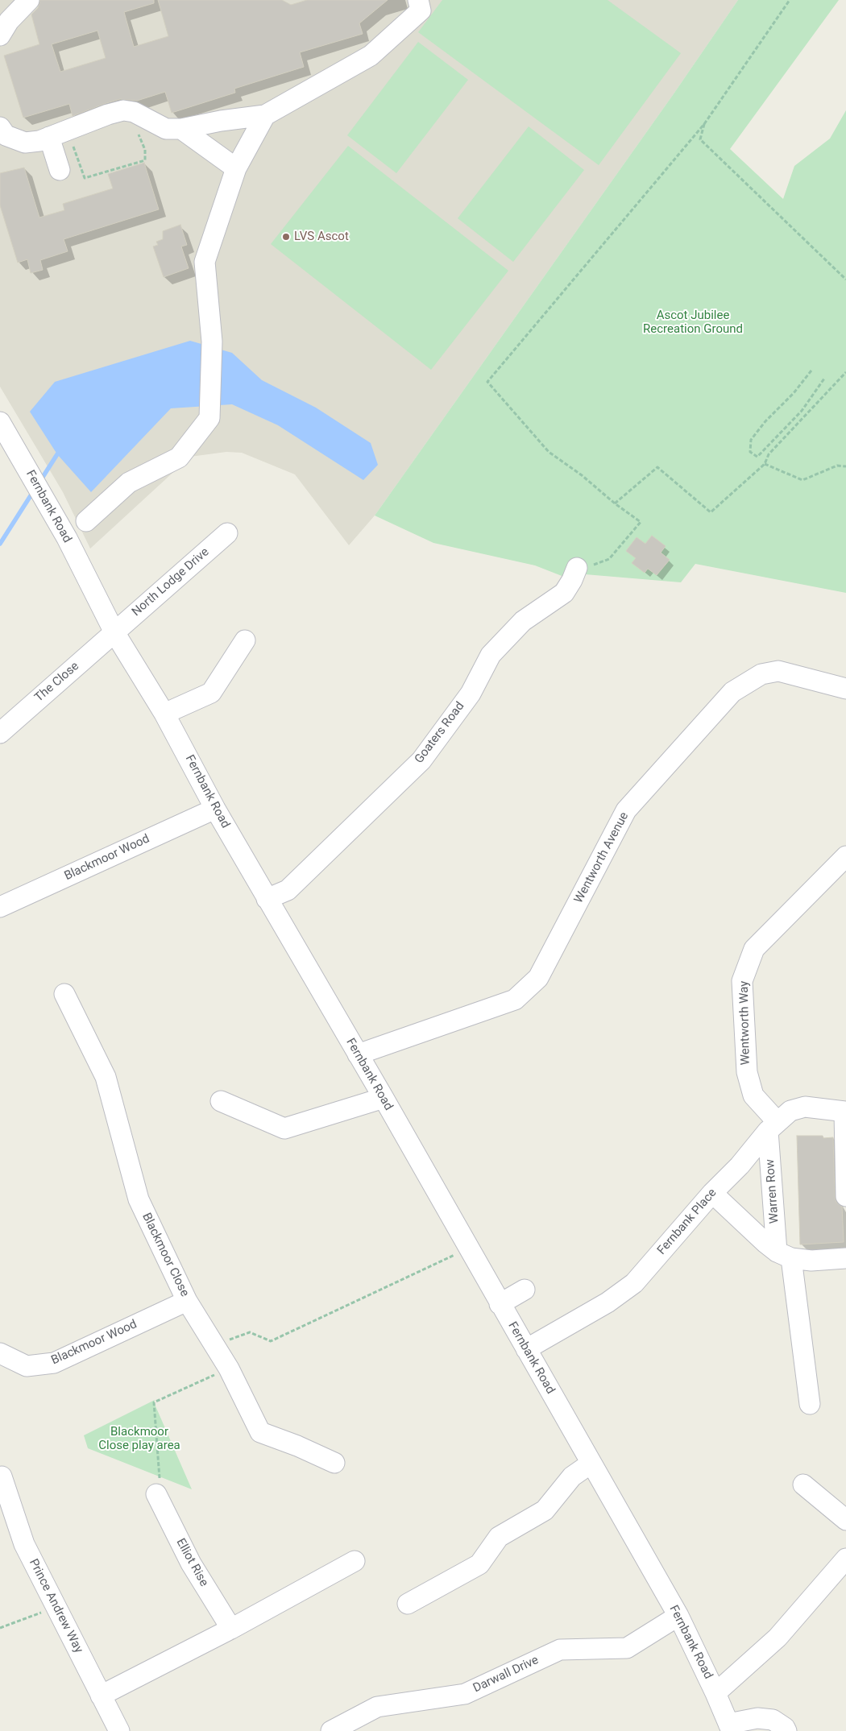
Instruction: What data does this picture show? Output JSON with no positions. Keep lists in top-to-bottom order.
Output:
{
  "streets": {
    "street": [
      "Fernbank Road",
      "North Lodge Drive",
      "The Close",
      "Goaters Road",
      "Blackmoor Wood",
      "Wentworth Avenue",
      "Wentworth Way",
      "Warren Row",
      "Fernbank Place",
      "Blackmoor Close",
      "Elliot Rise",
      "Prince Andrew Way",
      "Darwall Drive"
    ]
  },
  "crossings": [
    ["Fernbank Road", "North Lodge Drive"],
    ["Fernbank Road", "The Close"],
    ["Fernbank Road", "Goaters Road"],
    ["Fernbank Road", "Blackmoor Wood"],
    ["Fernbank Road", "Wentworth Avenue"],
    ["Fernbank Road", "Fernbank Place"],
    ["Fernbank Road", "Darwall Drive"],
    ["North Lodge Drive", "The Close"],
    ["Blackmoor Wood", "Blackmoor Close"],
    ["Wentworth Way", "Warren Row"],
    ["Wentworth Way", "Fernbank Place"],
    ["Warren Row", "Fernbank Place"]
  ],
  "parks": ["Ascot Jubilee Recreation Ground", "Blackmoor Close play area"],
  "places": ["LVS Ascot"]
}
